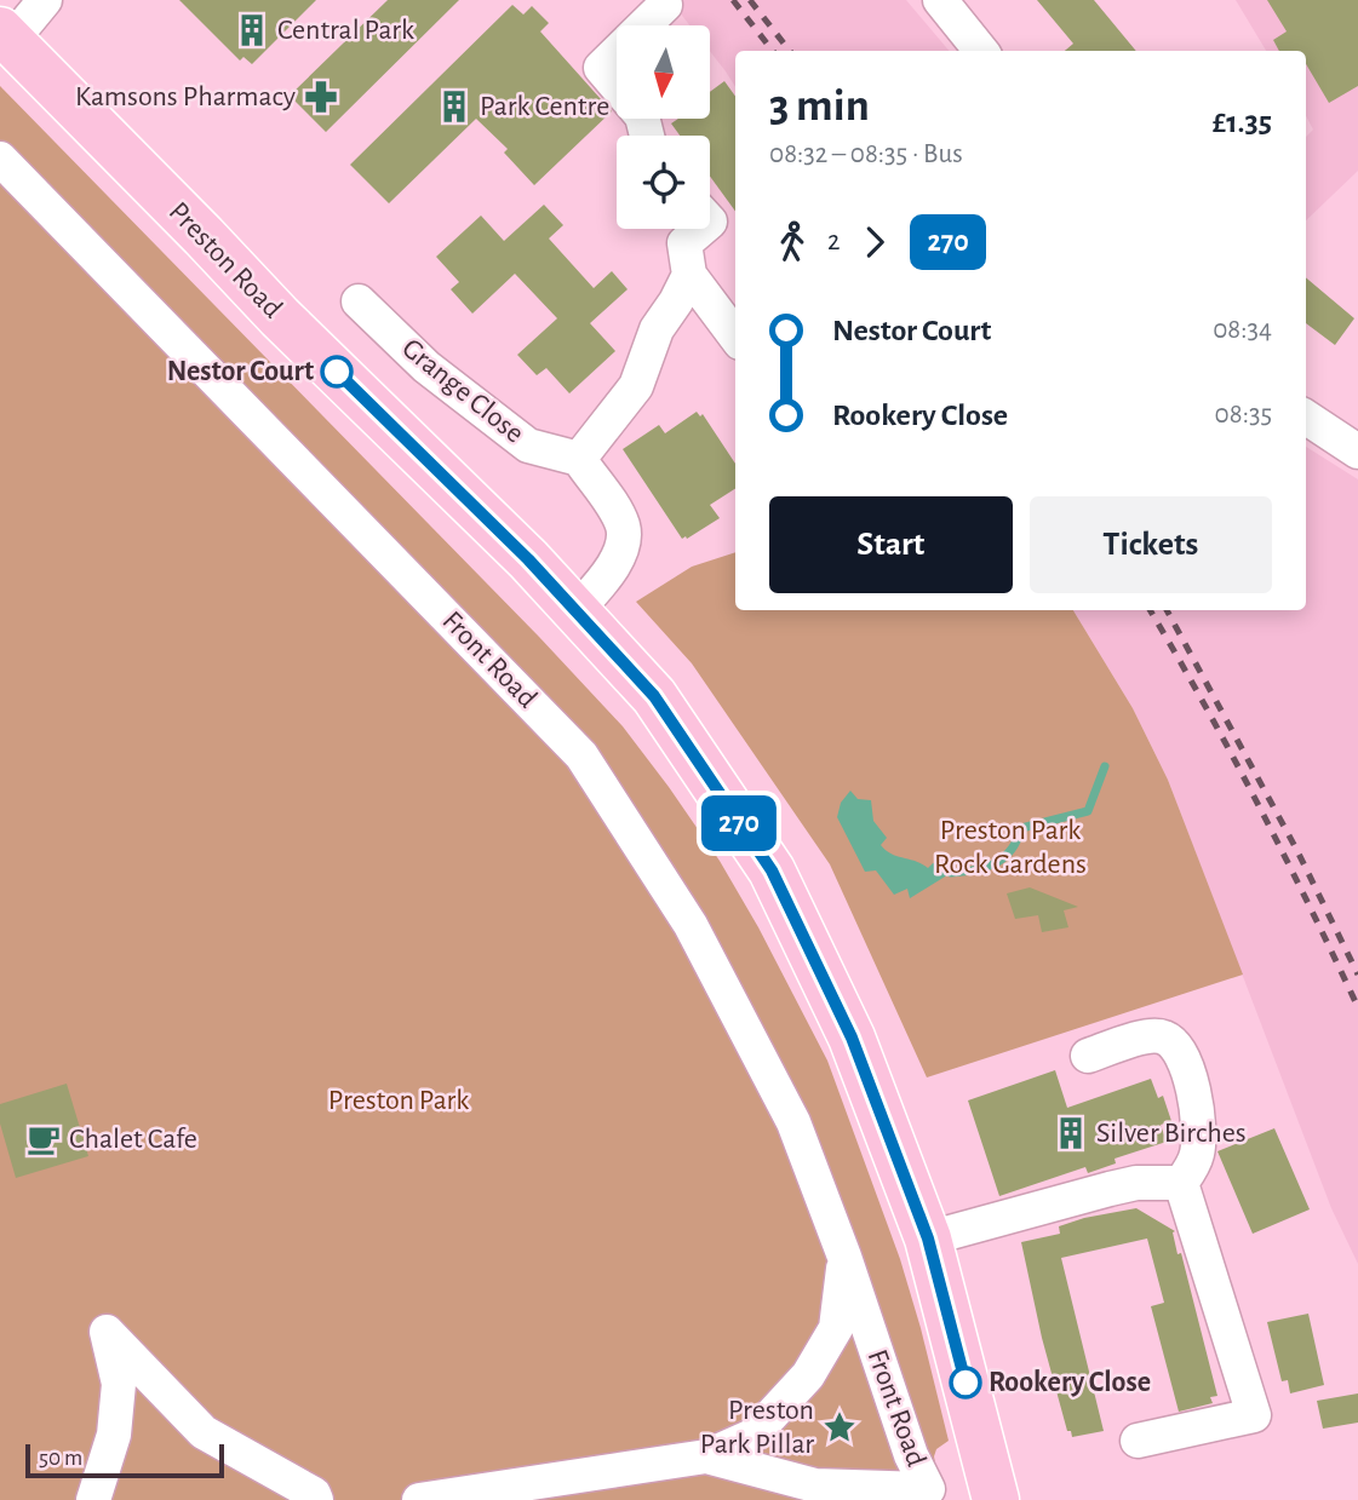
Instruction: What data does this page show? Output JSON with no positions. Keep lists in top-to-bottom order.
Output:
{
  "streets": {
    "highway": ["Preston Road"],
    "street": ["Grange Close", "Front Road"]
  },
  "parks": ["Preston Park Rock Gardens", "Preston Park"],
  "places": {
    "building": ["Central Park", "Park Centre", "Silver Birches"],
    "pharmacy": ["Kamsons Pharmacy"],
    "other": ["Nestor Court", "Rookery Close"],
    "cafe": ["Chalet Cafe"],
    "place": ["Preston Park Pillar"]
  },
  "lines": ["bus line 270"],
  "scale_bar": "50 m",
  "north": "bottom",
  "page": {
    "on_map": "270",
    "heading": ["3 min", "08:32 – 08:35 · Bus", "£1.35"],
    "legs": ["2", "270"],
    "list": [
      {
        "name": "Nestor Court",
        "value": "08:34"
      },
      {
        "name": "Rookery Close",
        "value": "08:35"
      }
    ],
    "buttons": ["Start", "Tickets"],
    "scale": "50 m"
  }
}
